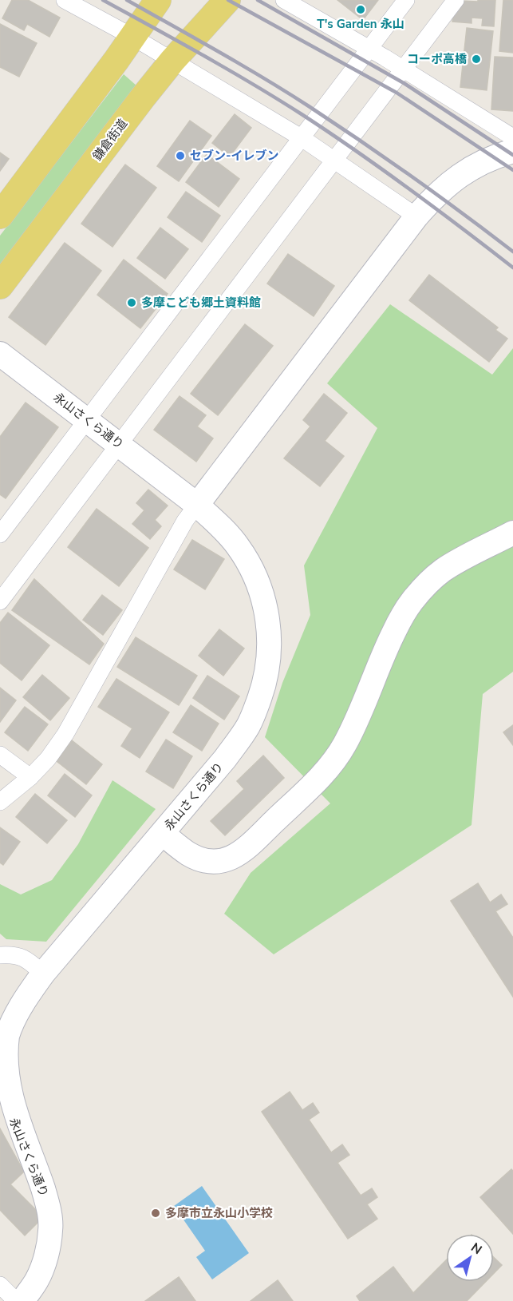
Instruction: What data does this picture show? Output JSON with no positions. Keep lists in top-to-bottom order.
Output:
{
  "streets": {
    "main road": ["鎌倉街道"],
    "street": ["永山さくら通り"]
  },
  "places": [
    "T's Garden 永山",
    "コーポ高橋",
    "セブン-イレブン",
    "多摩こども郷土資料館",
    "多摩市立永山小学校"
  ],
  "north": "top right"
}
